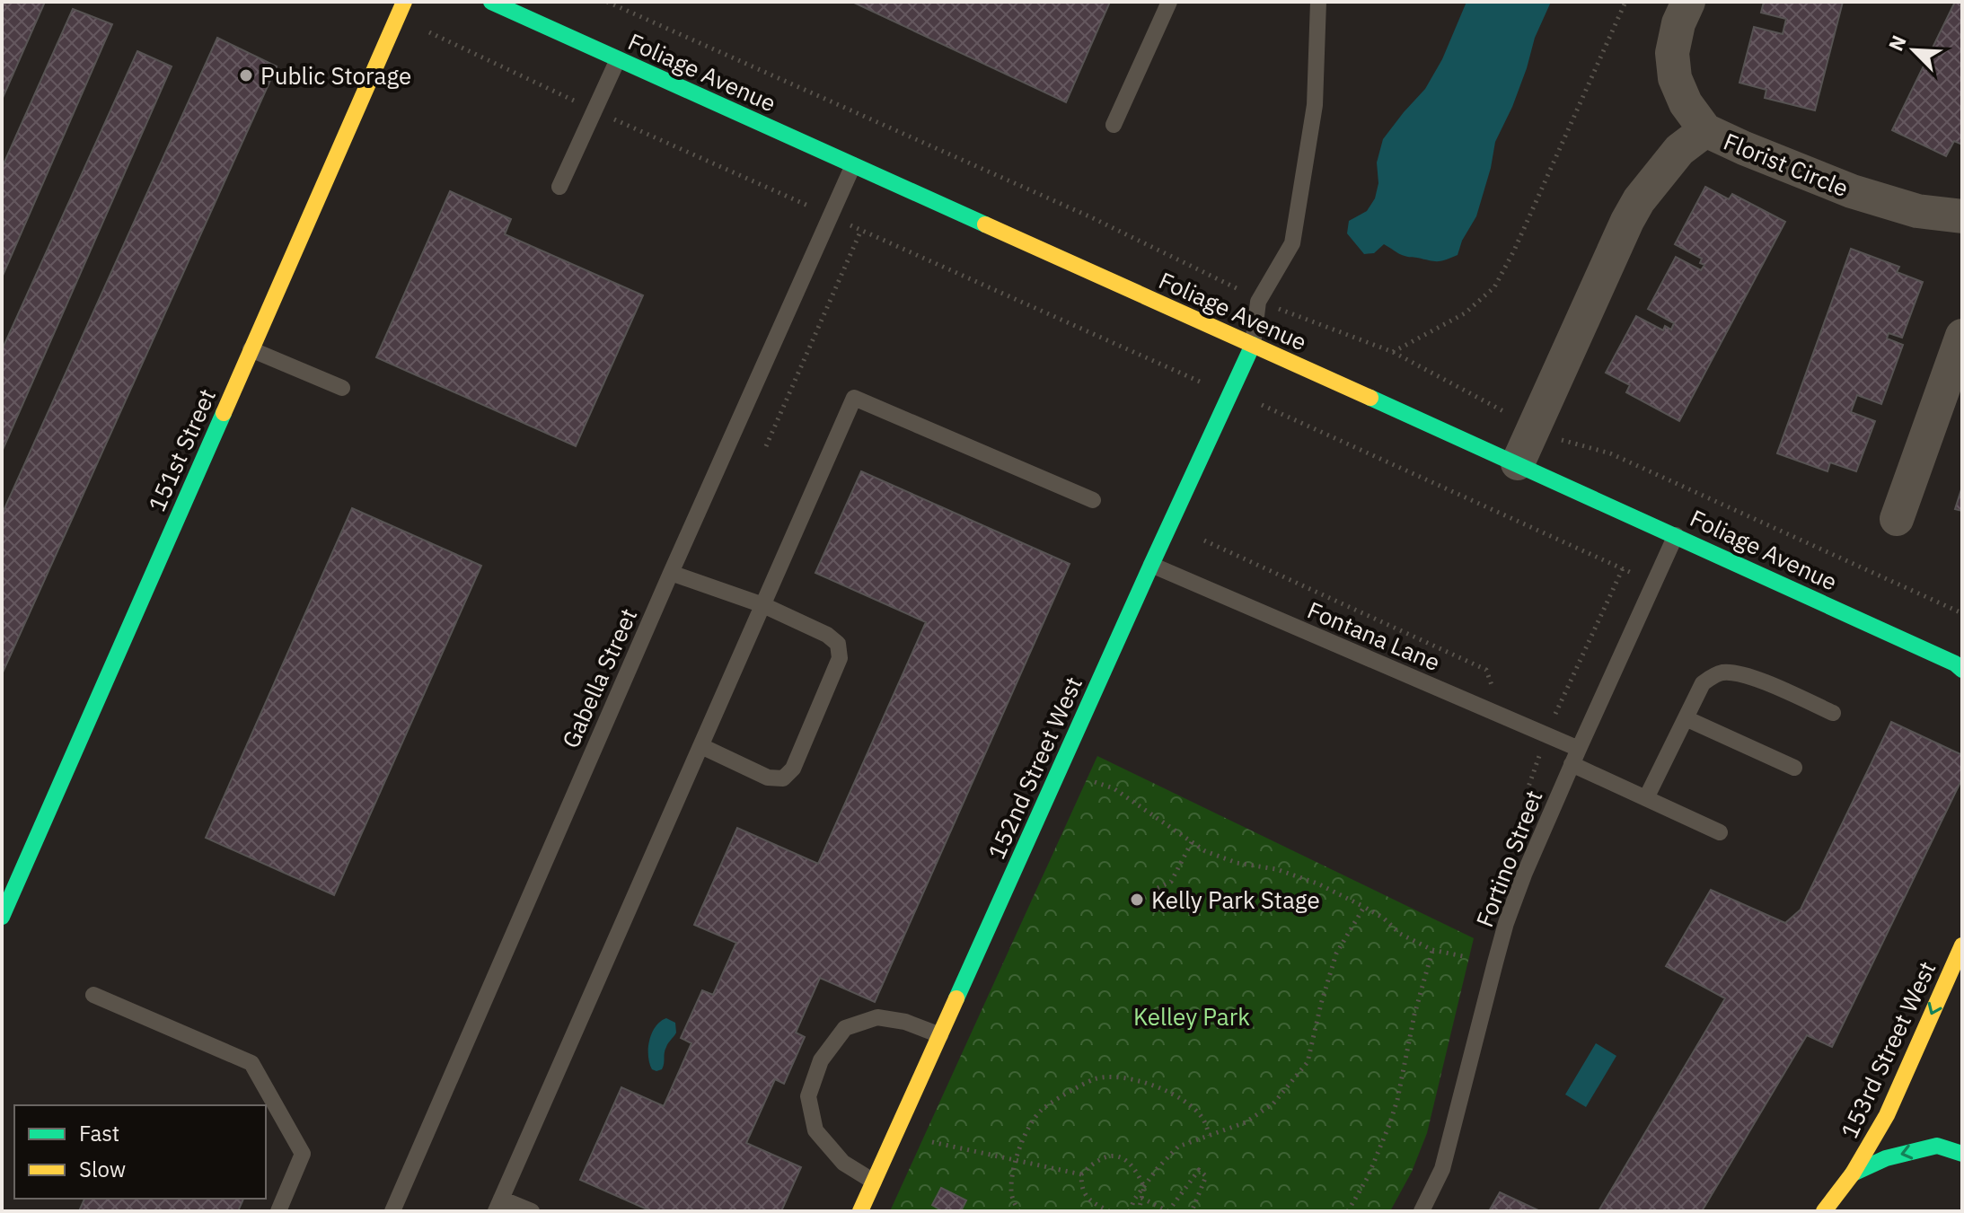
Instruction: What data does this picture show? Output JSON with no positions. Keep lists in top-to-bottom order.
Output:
{
  "streets": {
    "street": [
      "Foliage Avenue",
      "Florist Circle",
      "151st Street",
      "152nd Street West",
      "153rd Street West"
    ],
    "lane": ["Fontana Lane", "Gabella Street", "Fortino Street"]
  },
  "crossings": [
    ["Foliage Avenue", "Gabella Street"],
    ["Foliage Avenue", "152nd Street West"],
    ["Foliage Avenue", "Fortino Street"],
    ["Fontana Lane", "152nd Street West"],
    ["Fontana Lane", "Fortino Street"]
  ],
  "one_way": ["153rd Street West"],
  "parks": ["Kelley Park"],
  "places": ["Public Storage", "Kelly Park Stage"],
  "legend": ["Fast", "Slow"],
  "north": "top left"
}
